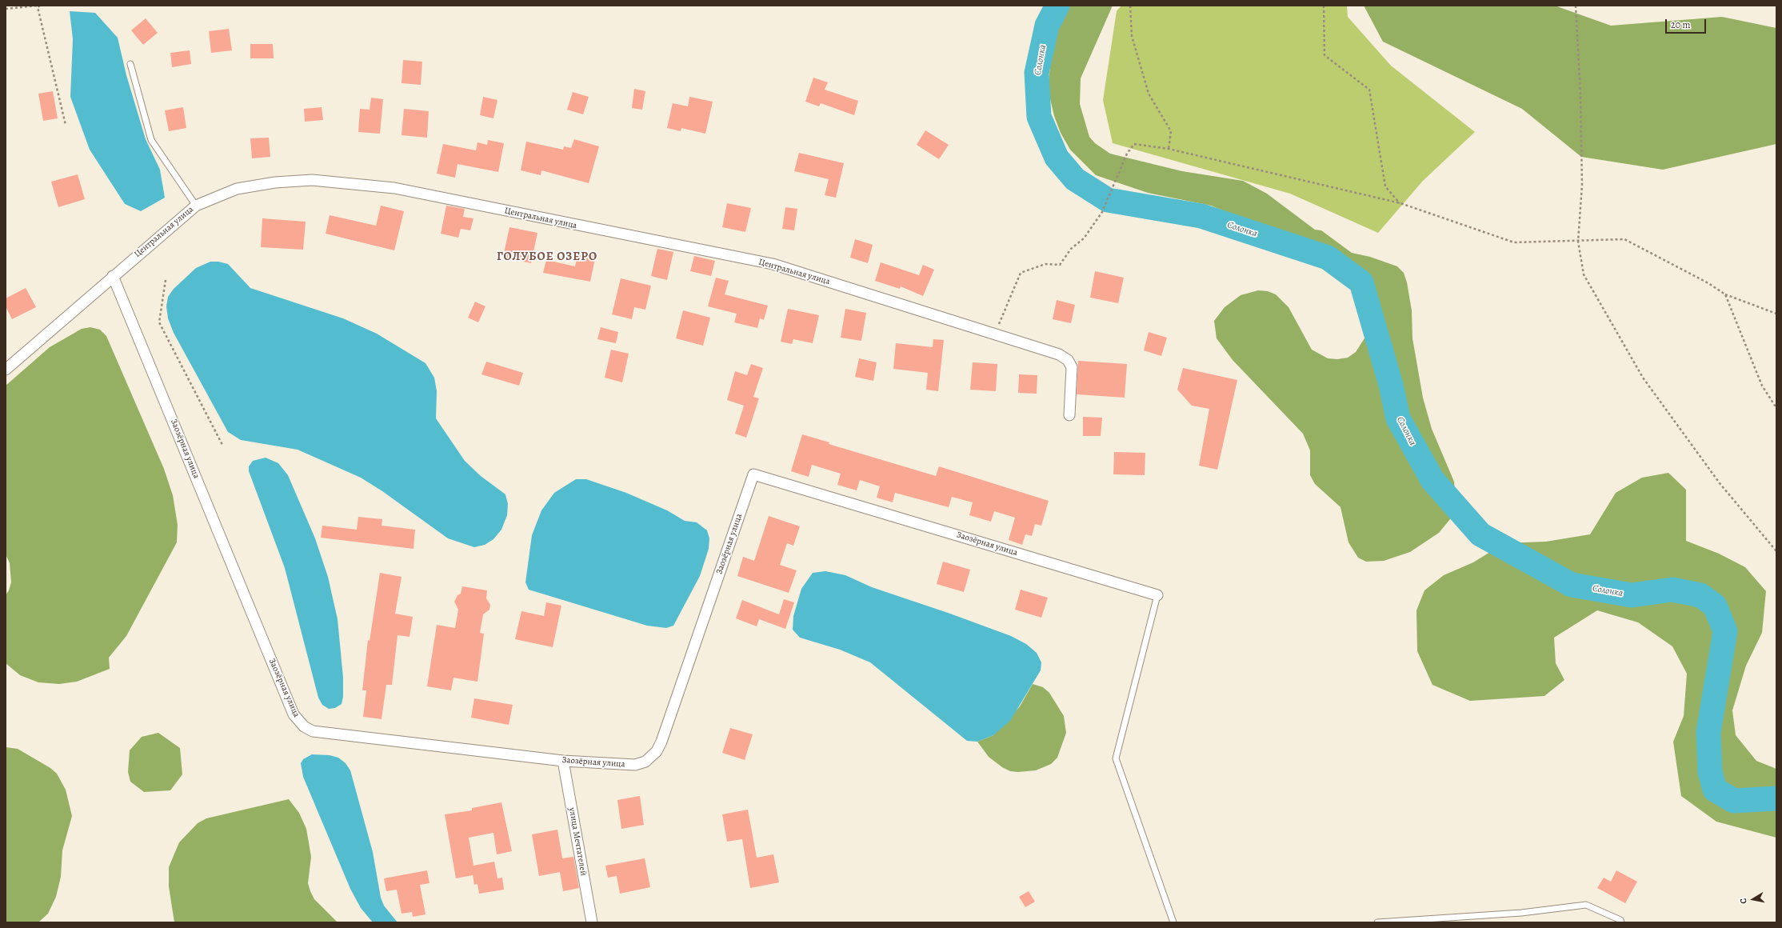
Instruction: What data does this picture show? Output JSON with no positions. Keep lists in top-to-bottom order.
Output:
{
  "streets": {
    "street": ["Центральная улица", "Заозёрная улица", "улица Мечтателей"]
  },
  "crossings": [
    ["Центральная улица", "Заозёрная улица"],
    ["Заозёрная улица", "улица Мечтателей"]
  ],
  "districts": ["ГОЛУБОЕ ОЗЕРО"],
  "water": ["Солонка"],
  "scale_bar": "20 m",
  "north": "left"
}
